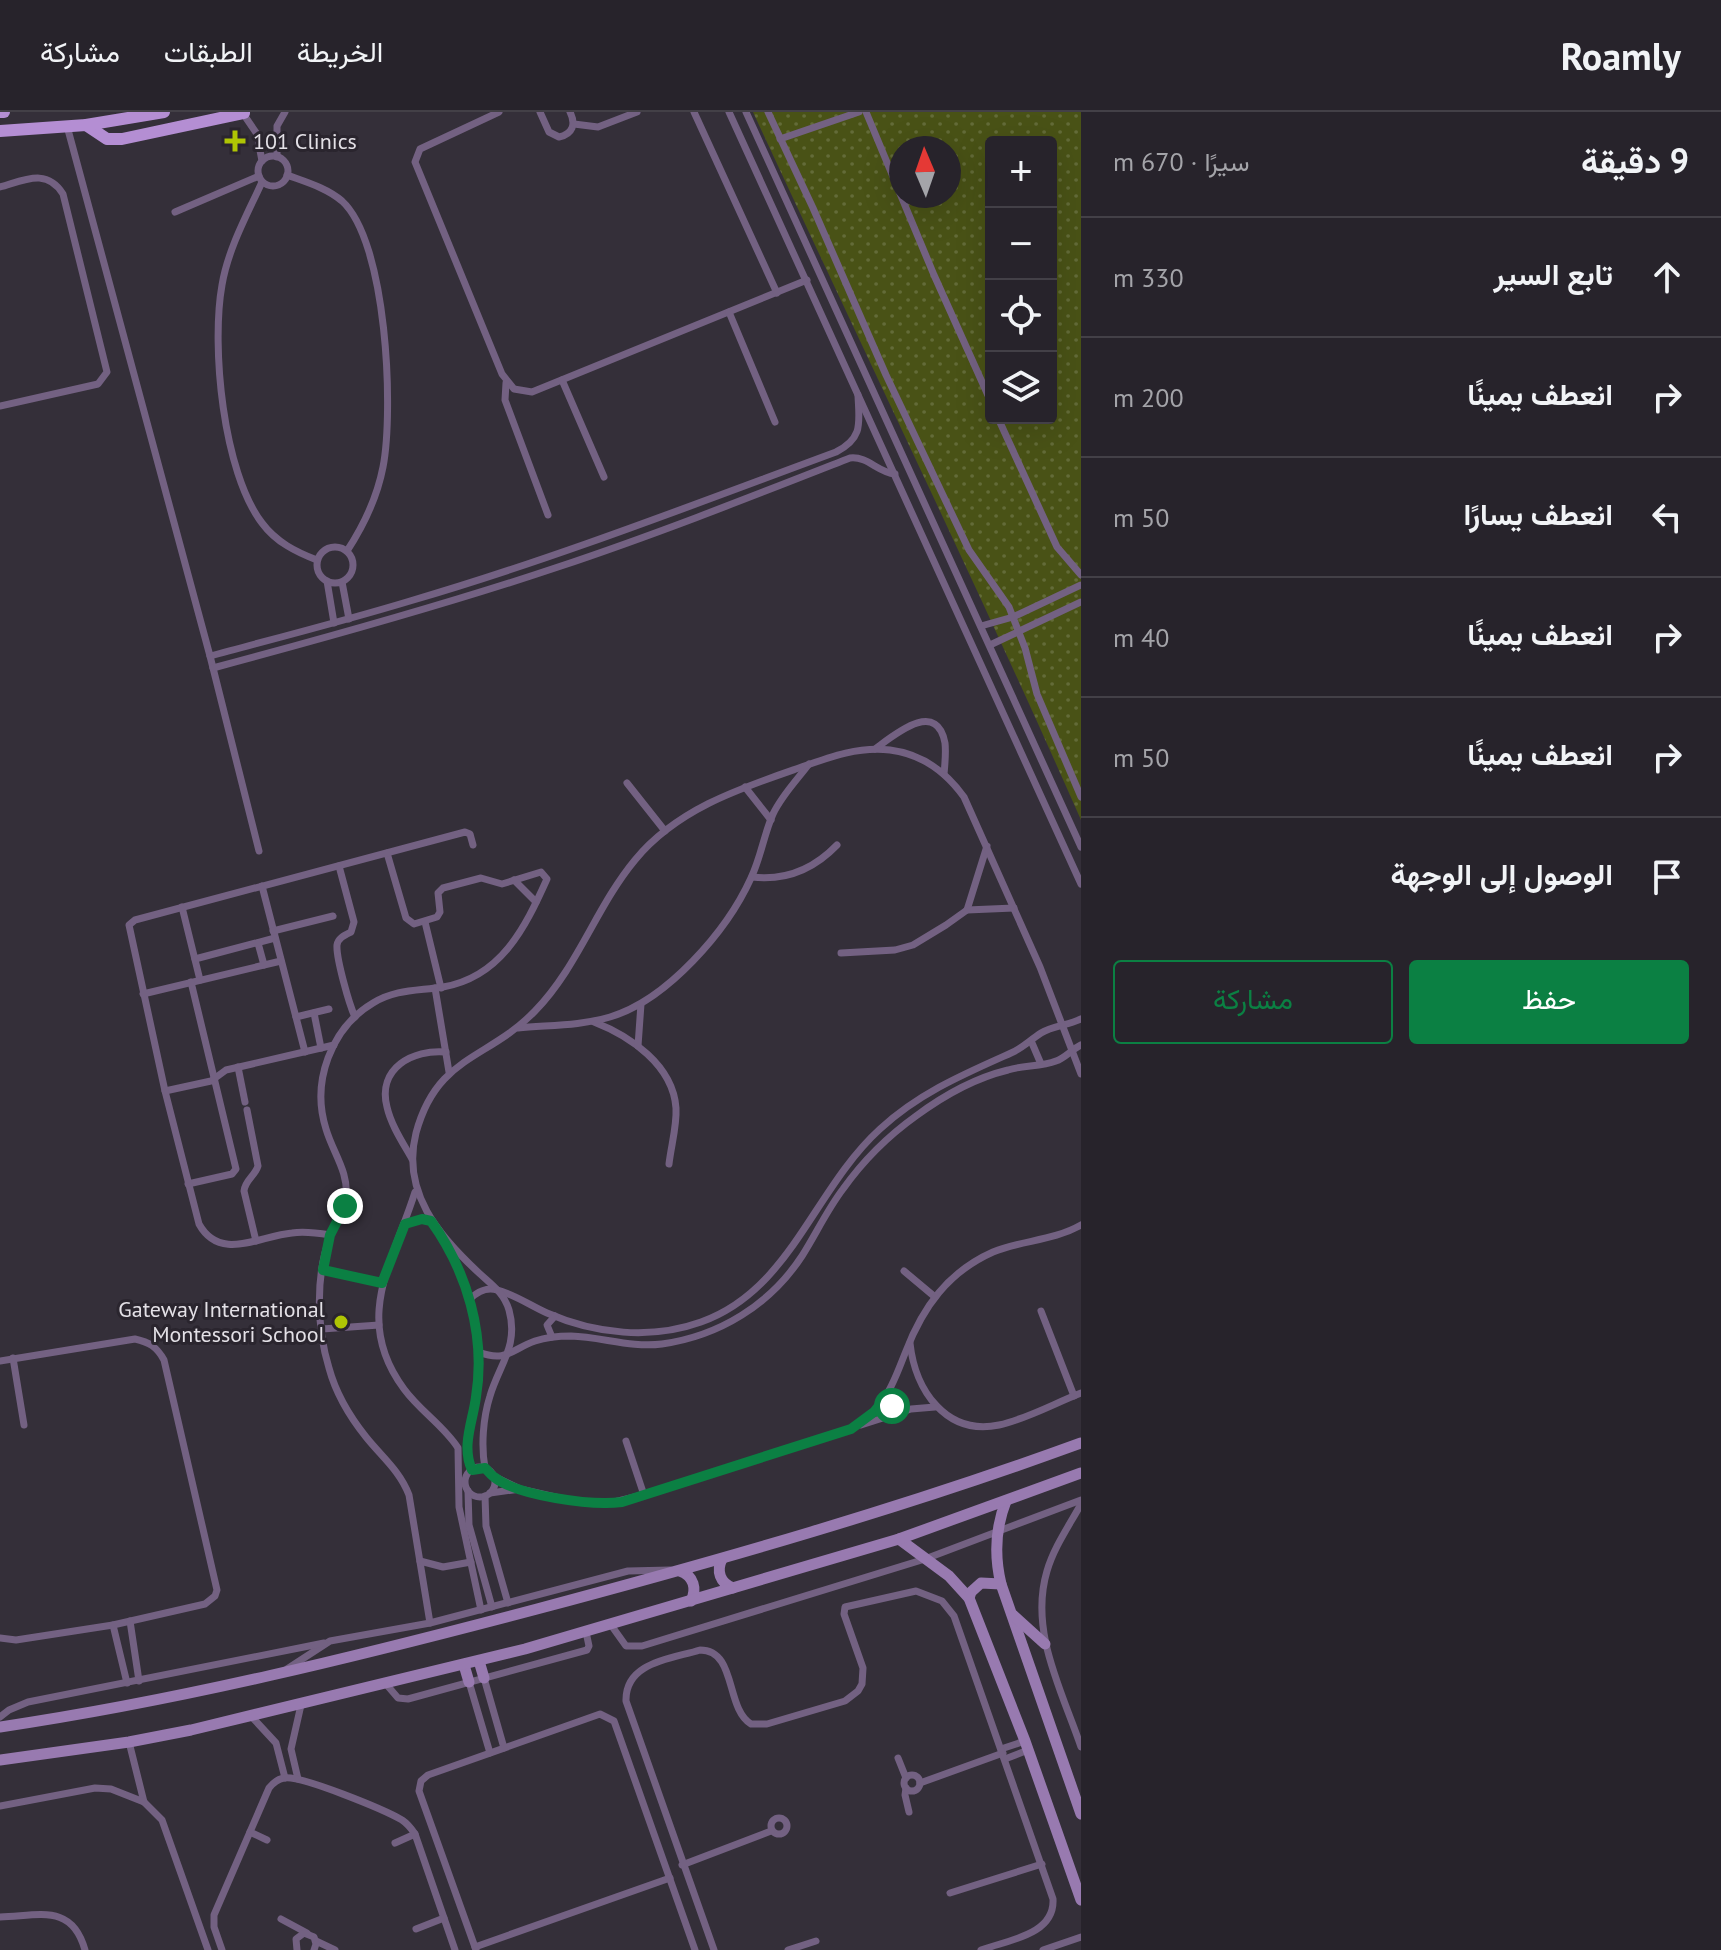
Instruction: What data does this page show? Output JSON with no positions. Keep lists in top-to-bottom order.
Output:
{
  "places": {
    "health": ["101 Clinics"],
    "other": ["Gateway International Montessori School"]
  },
  "north": "top",
  "page": {
    "header": "Roamly",
    "nav": ["الخريطة", "الطبقات", "مشاركة"],
    "heading": ["9 دقيقة", "سيرًا · 670 m"],
    "map_buttons": ["+", "−"],
    "list": [
      ["تابع السير", "330 m"],
      ["انعطف يمينًا", "200 m"],
      ["انعطف يسارًا", "50 m"],
      ["انعطف يمينًا", "40 m"],
      ["انعطف يمينًا", "50 m"],
      "الوصول إلى الوجهة"
    ],
    "buttons": ["حفظ", "مشاركة"]
  }
}
